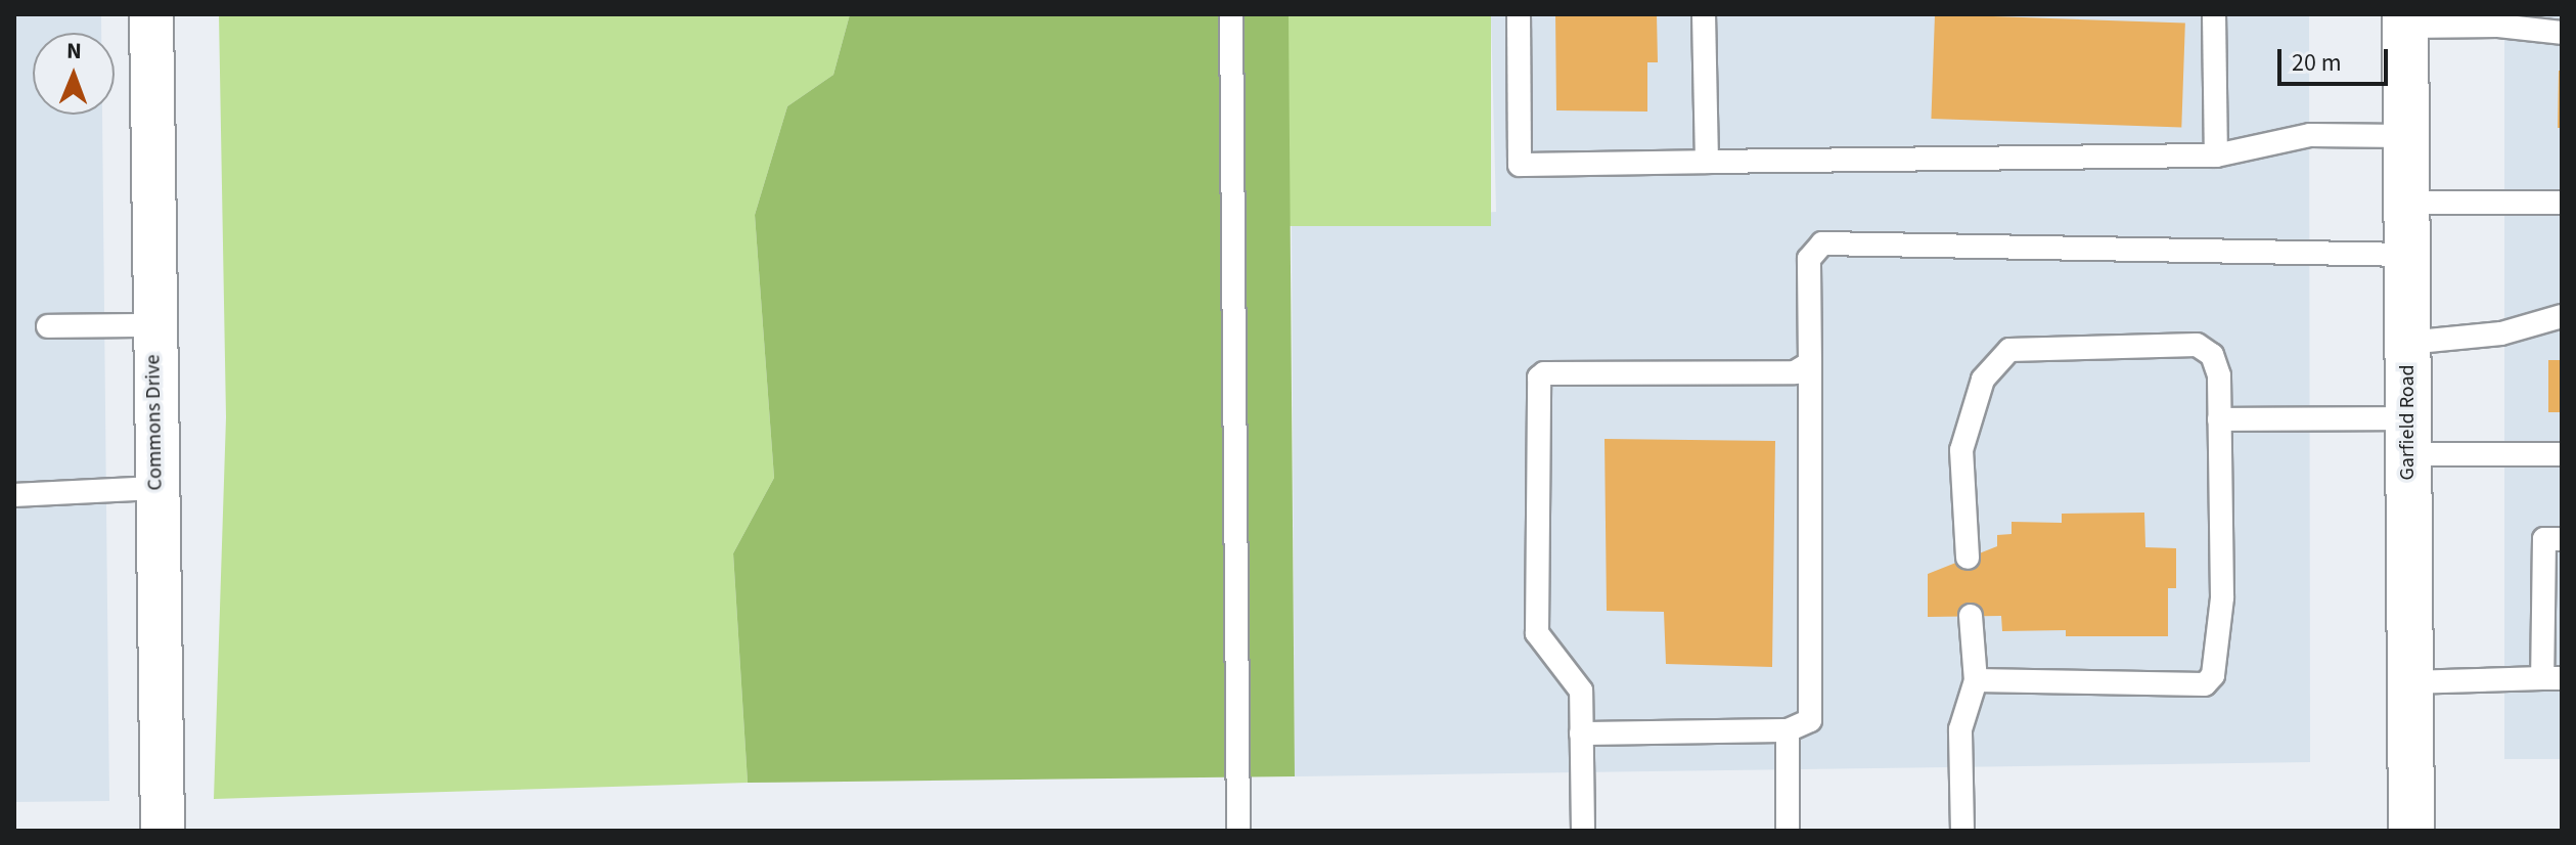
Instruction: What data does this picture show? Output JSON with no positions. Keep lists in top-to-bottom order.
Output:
{
  "streets": {
    "main road": ["Garfield Road"],
    "street": ["Commons Drive"]
  },
  "scale_bar": "20 m",
  "north": "top"
}
